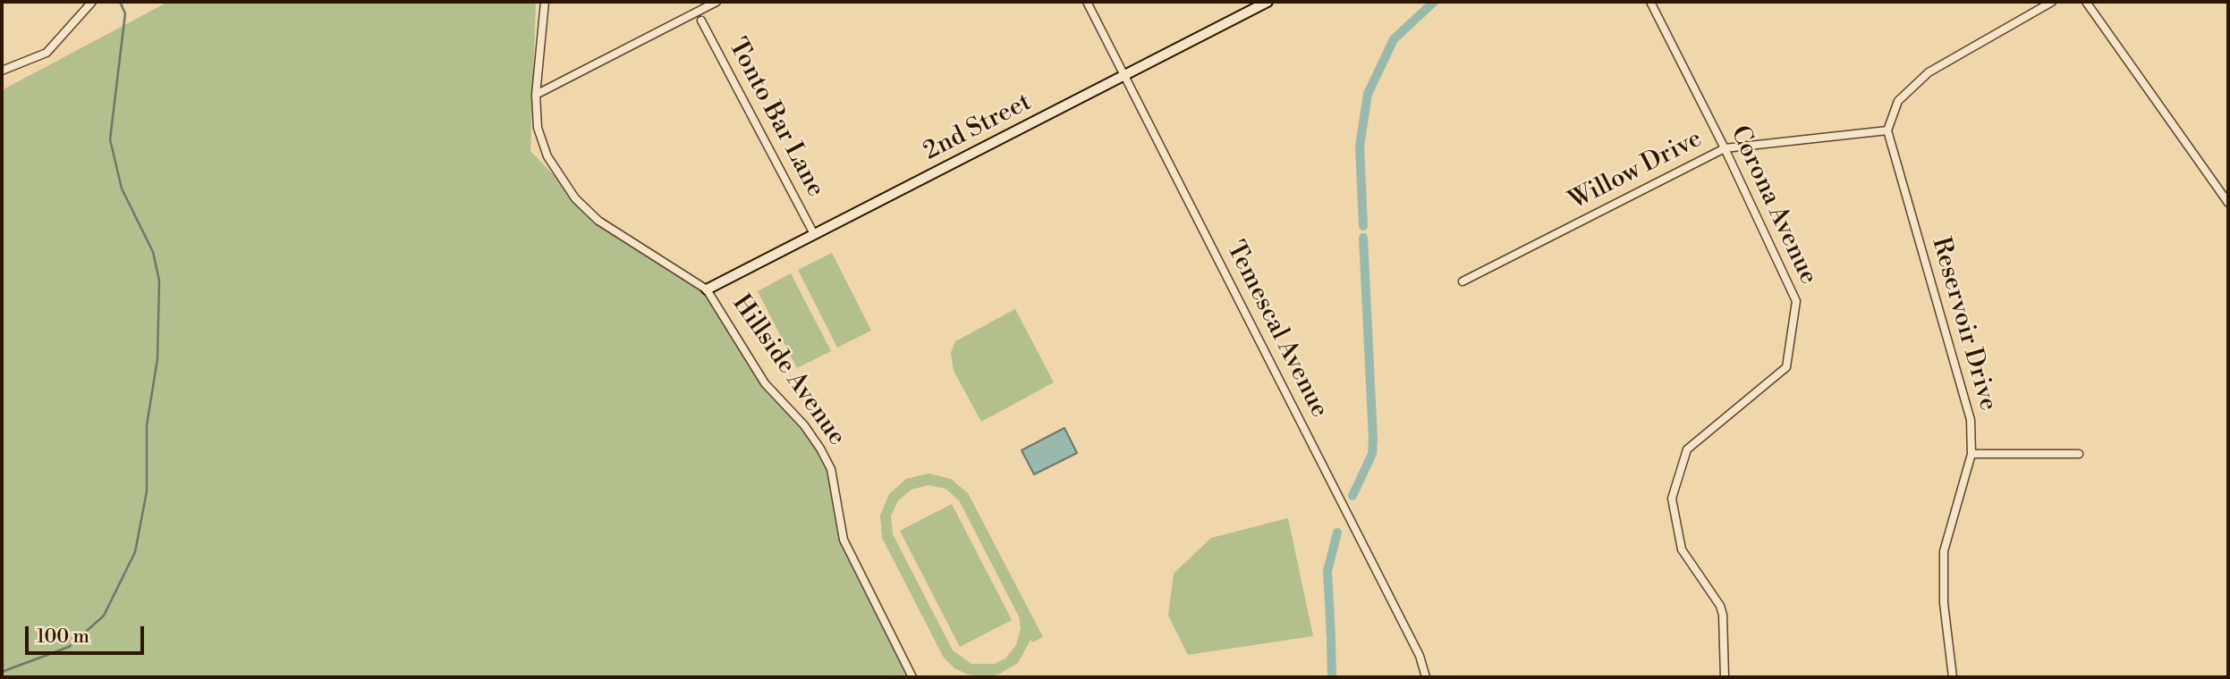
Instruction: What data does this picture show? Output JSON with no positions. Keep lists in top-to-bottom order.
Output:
{
  "streets": {
    "street": [
      "Tonto Bar Lane",
      "2nd Street",
      "Willow Drive",
      "Corona Avenue",
      "Reservoir Drive",
      "Temescal Avenue",
      "Hillside Avenue"
    ]
  },
  "crossings": [
    ["Tonto Bar Lane", "2nd Street"],
    ["2nd Street", "Temescal Avenue"],
    ["2nd Street", "Hillside Avenue"],
    ["Willow Drive", "Corona Avenue"],
    ["Willow Drive", "Reservoir Drive"]
  ],
  "scale_bar": "100 m"
}
